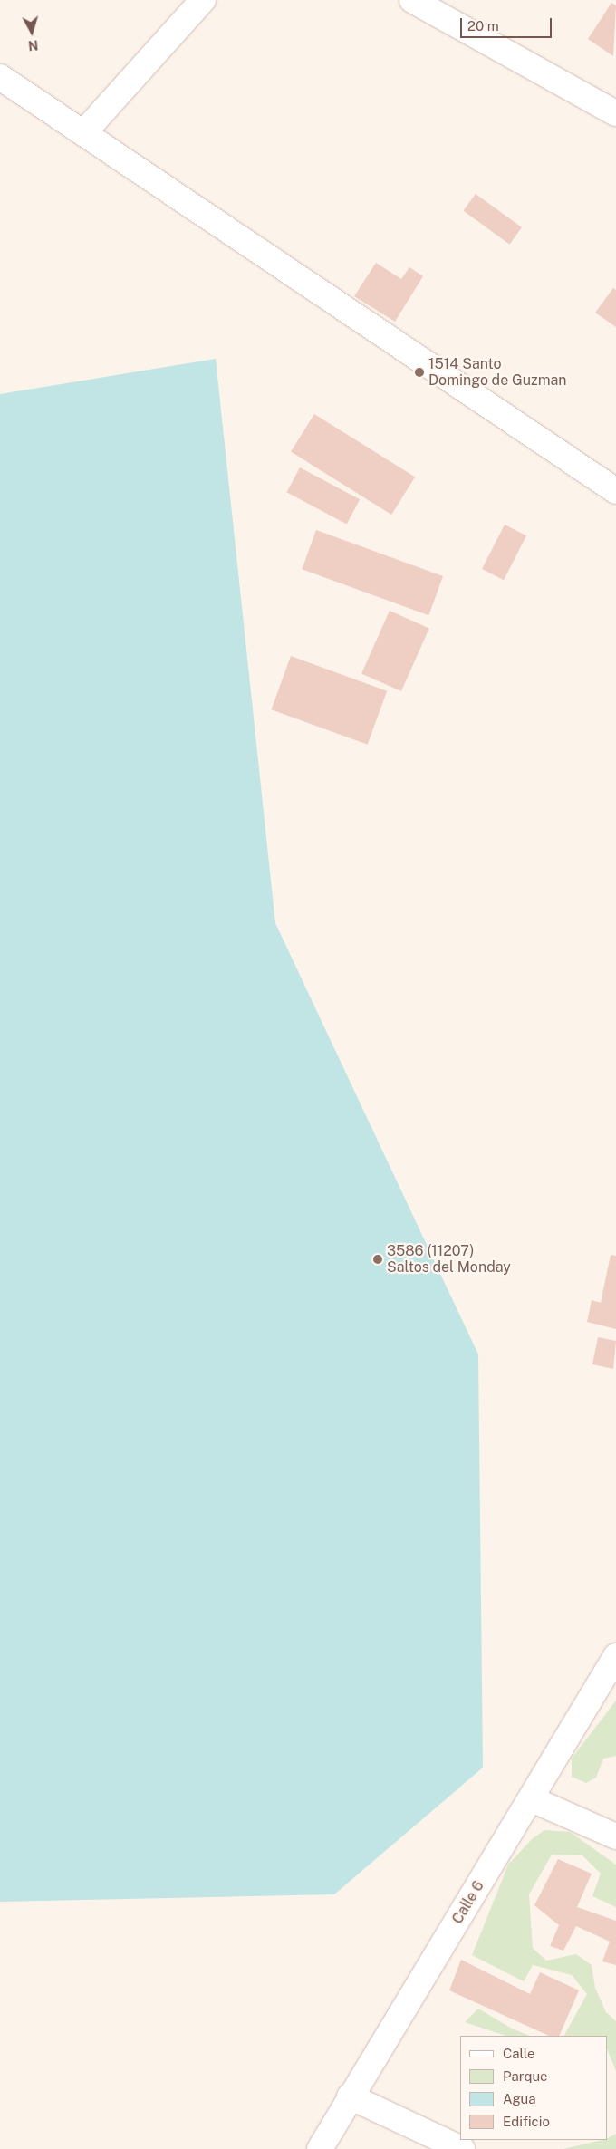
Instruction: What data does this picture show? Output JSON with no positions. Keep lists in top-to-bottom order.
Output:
{
  "streets": {
    "street": ["Calle 6"]
  },
  "places": ["1514 Santo Domingo de Guzman", "3586 (11207) Saltos del Monday"],
  "legend": [
    "Calle",
    "Parque",
    "Agua",
    "Edificio"
  ],
  "scale_bar": "20 m",
  "north": "bottom"
}
